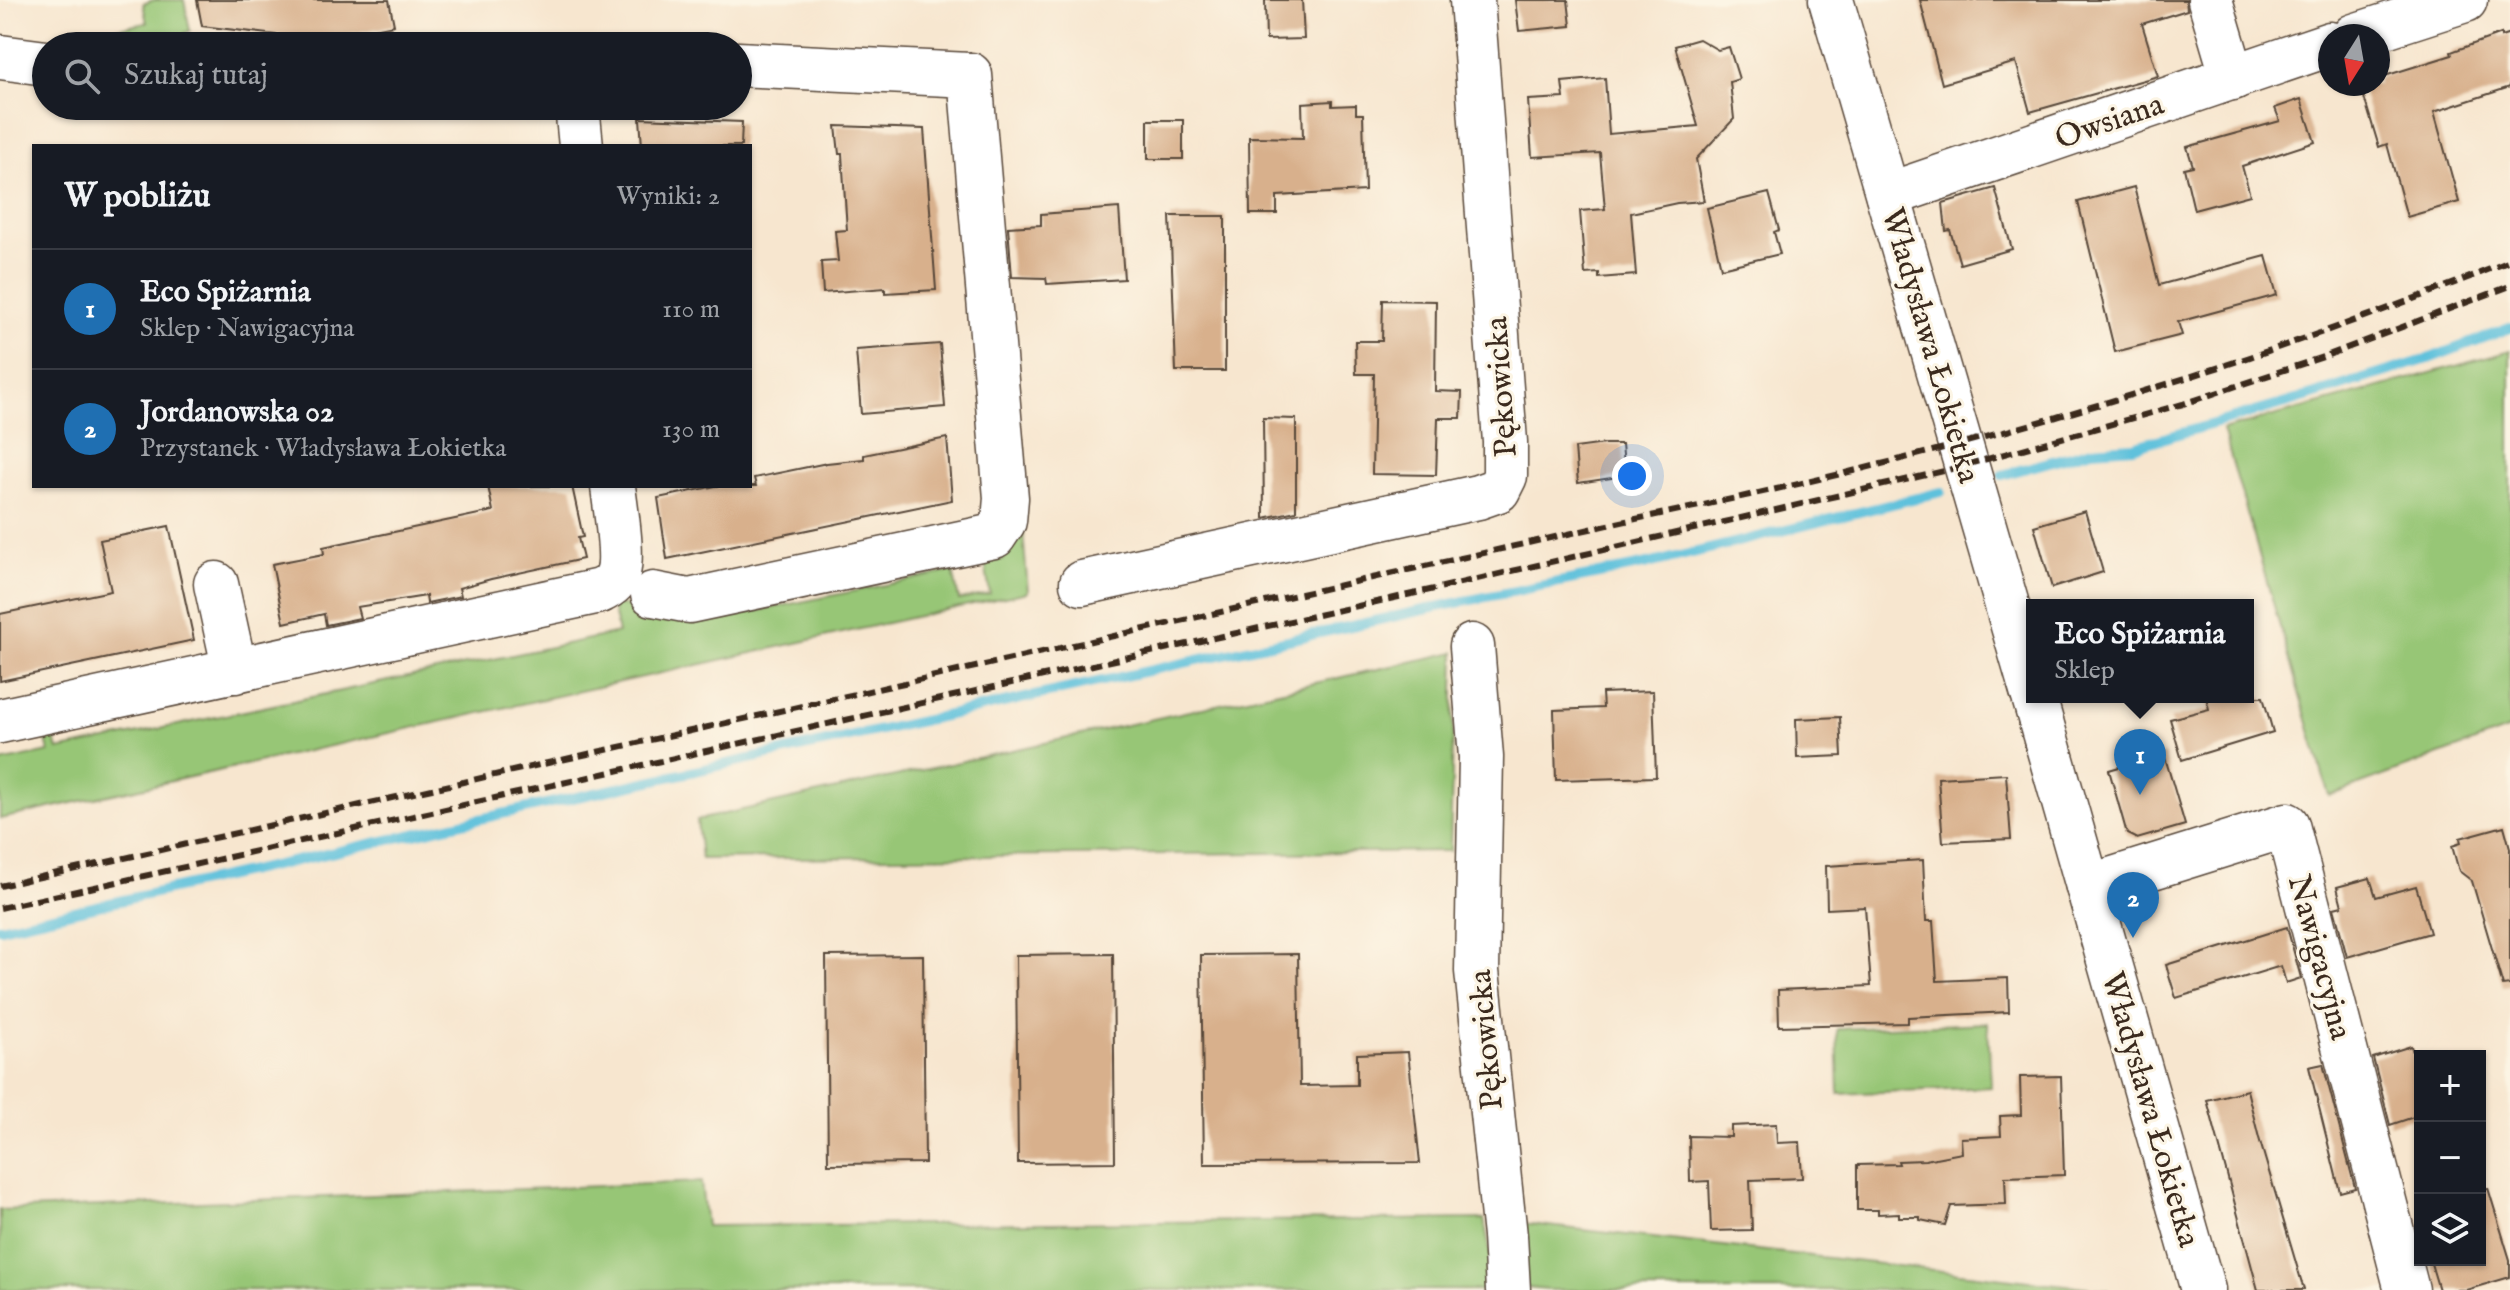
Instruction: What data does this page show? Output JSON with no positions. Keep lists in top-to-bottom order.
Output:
{
  "streets": {
    "street": [
      "Owsiana",
      "Władysława Łokietka",
      "Pękowicka",
      "Nawigacyjna"
    ]
  },
  "crossings": [
    ["Owsiana", "Władysława Łokietka"],
    ["Władysława Łokietka", "Nawigacyjna"]
  ],
  "north": "bottom",
  "page": {
    "search": "Szukaj tutaj",
    "heading": ["W pobliżu", "Wyniki: 2"],
    "list": [
      {
        "mark": "1",
        "name": "Eco Spiżarnia",
        "note": "Sklep · Nawigacyjna",
        "value": "110 m"
      },
      {
        "mark": "2",
        "name": "Jordanowska 02",
        "note": "Przystanek · Władysława Łokietka",
        "value": "130 m"
      }
    ],
    "popup": ["Eco Spiżarnia", "Sklep"],
    "pins": ["1", "2"],
    "map_buttons": ["+", "−"]
  }
}
